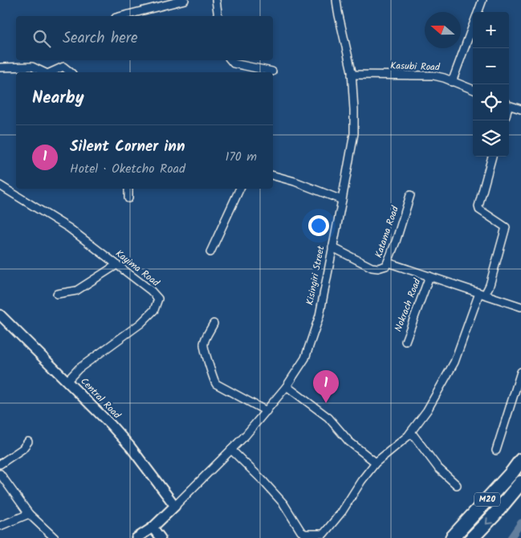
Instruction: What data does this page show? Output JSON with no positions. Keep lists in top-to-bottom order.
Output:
{
  "streets": {
    "highway": ["M20"],
    "street": [
      "Kasubi Road",
      "Katama Road",
      "Kayima Road",
      "Kisingiri Street",
      "Nokrach Road",
      "Central Road"
    ]
  },
  "crossings": [
    ["Kasubi Road", "Kisingiri Street"],
    ["Katama Road", "Kisingiri Street"],
    ["Kayima Road", "Central Road"],
    ["Kisingiri Street", "Central Road"]
  ],
  "north": "left",
  "page": {
    "map_buttons": ["+", "−"],
    "search": "Search here",
    "heading": "Nearby",
    "list": [
      {
        "mark": "1",
        "name": "Silent Corner inn",
        "note": "Hotel · Oketcho Road",
        "value": "170 m"
      }
    ],
    "pins": "1"
  }
}
